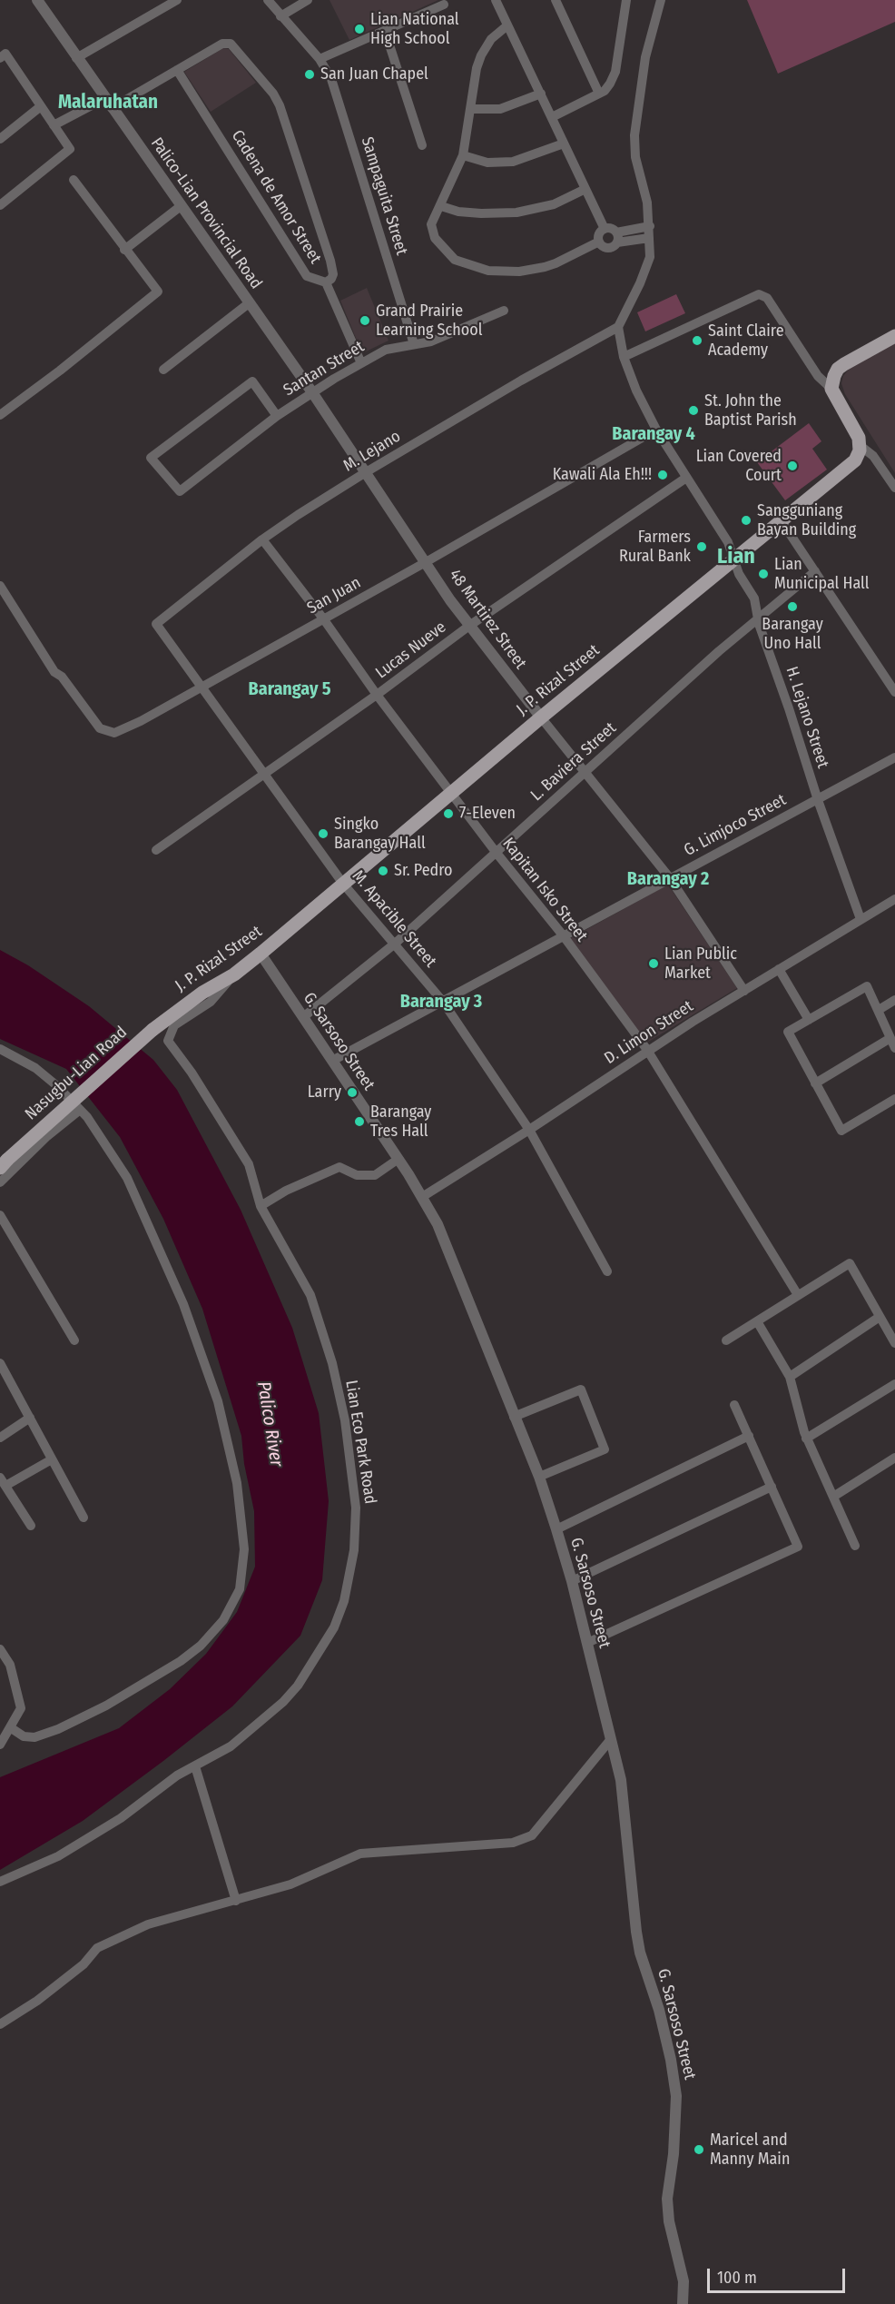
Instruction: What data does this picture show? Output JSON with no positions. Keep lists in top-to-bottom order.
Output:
{
  "streets": {
    "main road": ["J. P. Rizal Street", "Nasugbu-Lian Road"],
    "street": [
      "Sampaguita Street",
      "Cadena de Amor Street",
      "Palico-Lian Provincial Road",
      "Santan Street",
      "M. Lejano",
      "San Juan",
      "48 Martirez Street",
      "Lucas Nueve",
      "H. Lejano Street",
      "L. Baviera Street",
      "G. Limjoco Street",
      "Kapitan Isko Street",
      "M. Apacible Street",
      "D. Limon Street",
      "G. Sarsoso Street",
      "Lian Eco Park Road"
    ]
  },
  "crossings": [
    ["Sampaguita Street", "Santan Street"],
    ["Cadena de Amor Street", "Santan Street"],
    ["Palico-Lian Provincial Road", "Santan Street"],
    ["Palico-Lian Provincial Road", "48 Martirez Street"],
    ["Santan Street", "48 Martirez Street"],
    ["M. Lejano", "48 Martirez Street"],
    ["M. Lejano", "H. Lejano Street"],
    ["M. Lejano", "Kapitan Isko Street"],
    ["M. Lejano", "M. Apacible Street"],
    ["San Juan", "48 Martirez Street"],
    ["San Juan", "H. Lejano Street"],
    ["San Juan", "Kapitan Isko Street"],
    ["San Juan", "M. Apacible Street"],
    ["48 Martirez Street", "Lucas Nueve"],
    ["48 Martirez Street", "J. P. Rizal Street"],
    ["48 Martirez Street", "L. Baviera Street"],
    ["48 Martirez Street", "G. Limjoco Street"],
    ["48 Martirez Street", "D. Limon Street"],
    ["Lucas Nueve", "H. Lejano Street"],
    ["Lucas Nueve", "Kapitan Isko Street"],
    ["Lucas Nueve", "M. Apacible Street"],
    ["J. P. Rizal Street", "H. Lejano Street"],
    ["J. P. Rizal Street", "Kapitan Isko Street"],
    ["J. P. Rizal Street", "M. Apacible Street"],
    ["J. P. Rizal Street", "G. Sarsoso Street"],
    ["J. P. Rizal Street", "Nasugbu-Lian Road"],
    ["J. P. Rizal Street", "Lian Eco Park Road"],
    ["H. Lejano Street", "L. Baviera Street"],
    ["H. Lejano Street", "G. Limjoco Street"],
    ["H. Lejano Street", "D. Limon Street"],
    ["L. Baviera Street", "Kapitan Isko Street"],
    ["L. Baviera Street", "M. Apacible Street"],
    ["L. Baviera Street", "G. Sarsoso Street"],
    ["G. Limjoco Street", "Kapitan Isko Street"],
    ["G. Limjoco Street", "M. Apacible Street"],
    ["G. Limjoco Street", "G. Sarsoso Street"],
    ["Kapitan Isko Street", "D. Limon Street"],
    ["M. Apacible Street", "D. Limon Street"],
    ["D. Limon Street", "G. Sarsoso Street"]
  ],
  "districts": [
    "Malaruhatan",
    "Barangay 4",
    "Lian",
    "Barangay 5",
    "Barangay 2",
    "Barangay 3"
  ],
  "water": ["Palico River"],
  "places": [
    "Lian National High School",
    "San Juan Chapel",
    "Grand Prairie Learning School",
    "Saint Claire Academy",
    "St. John the Baptist Parish",
    "Lian Covered Court",
    "Kawali Ala Eh!!!",
    "Sangguniang Bayan Building",
    "Farmers Rural Bank",
    "Lian Municipal Hall",
    "Barangay Uno Hall",
    "7-Eleven",
    "Singko Barangay Hall",
    "Sr. Pedro",
    "Lian Public Market",
    "Larry",
    "Barangay Tres Hall",
    "Maricel and Manny Main"
  ],
  "scale_bar": "100 m"
}
